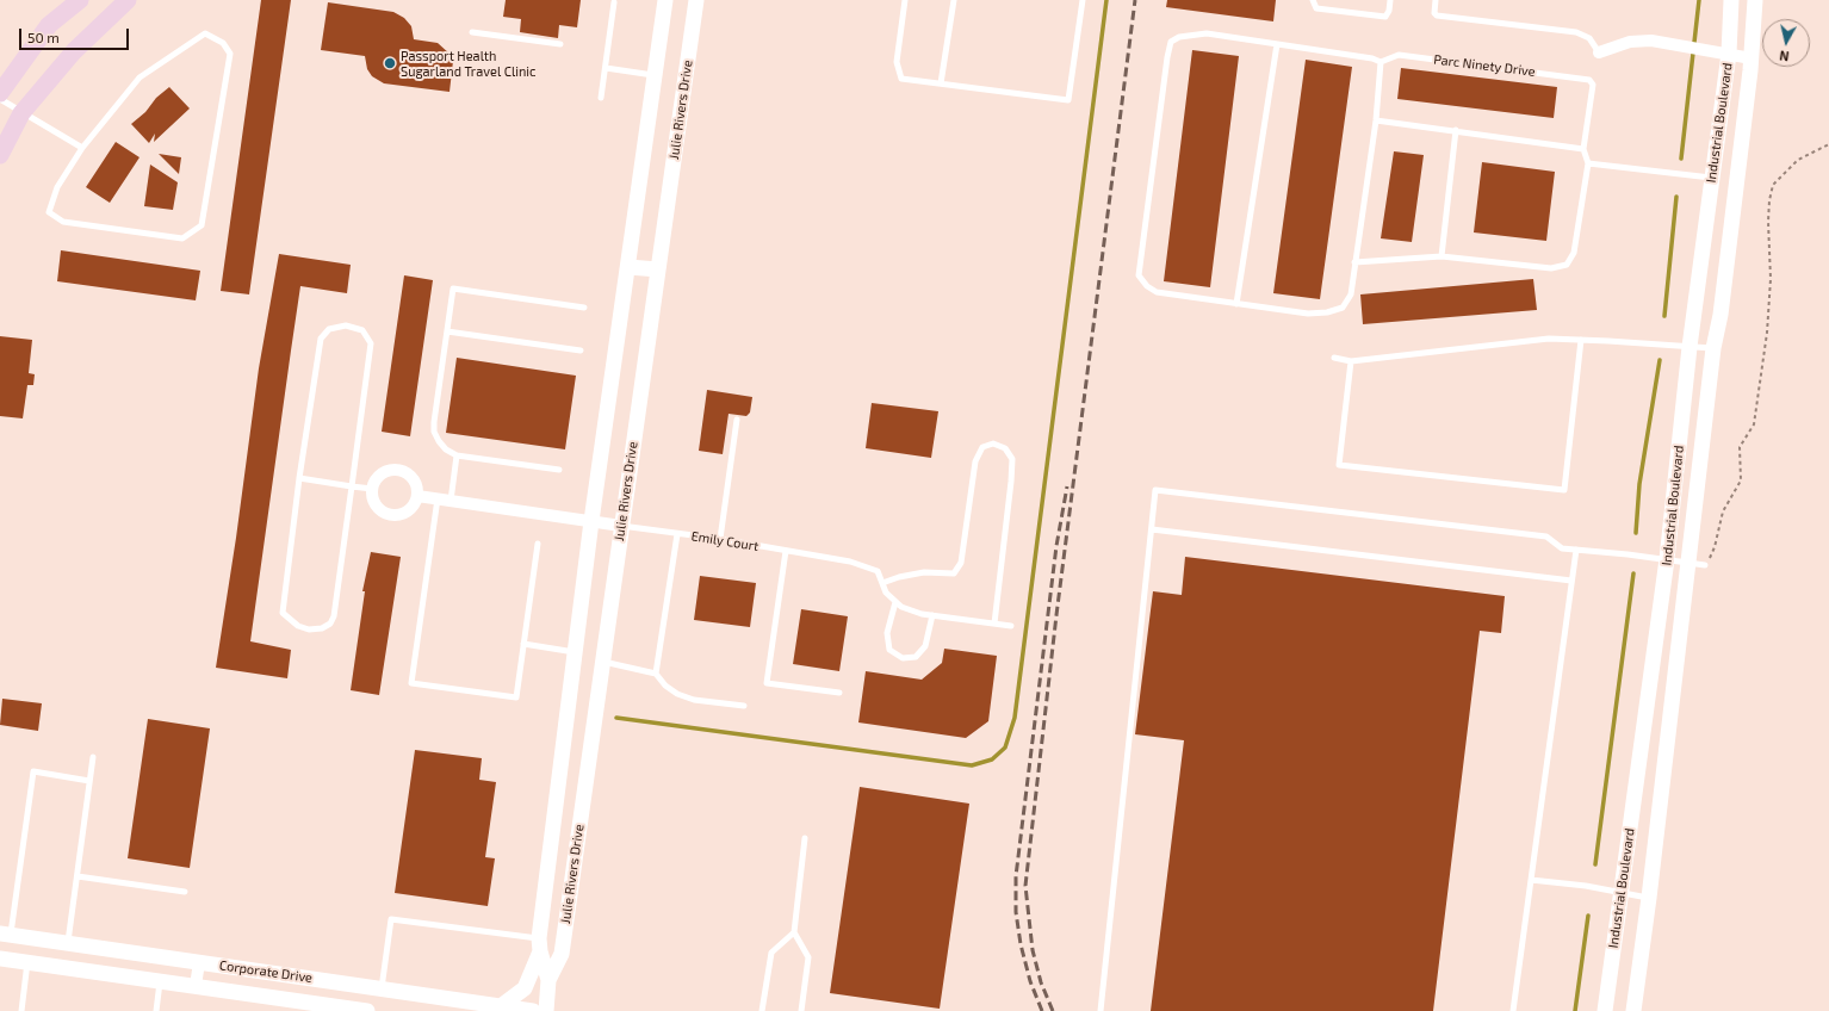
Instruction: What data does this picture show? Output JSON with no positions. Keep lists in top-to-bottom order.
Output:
{
  "streets": {
    "street": [
      "Julie Rivers Drive",
      "Industrial Boulevard",
      "Emily Court",
      "Corporate Drive"
    ],
    "lane": ["Parc Ninety Drive"]
  },
  "crossings": [
    ["Julie Rivers Drive", "Emily Court"]
  ],
  "places": ["Passport Health Sugarland Travel Clinic"],
  "scale_bar": "50 m",
  "north": "bottom"
}
